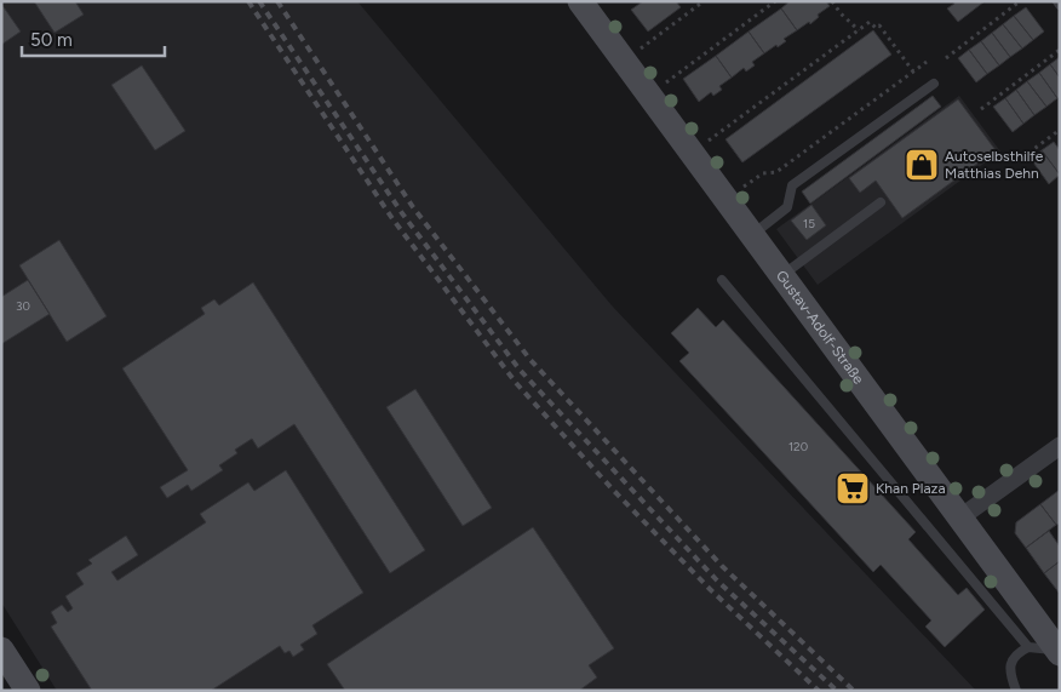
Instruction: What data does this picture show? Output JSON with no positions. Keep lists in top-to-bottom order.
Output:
{
  "streets": {
    "street": ["Gustav-Adolf-Straße"]
  },
  "places": {
    "shop": ["Autoselbsthilfe Matthias Dehn"],
    "supermarket": ["Khan Plaza"]
  },
  "house_numbers": ["15", "30", "120"],
  "scale_bar": "50 m"
}
